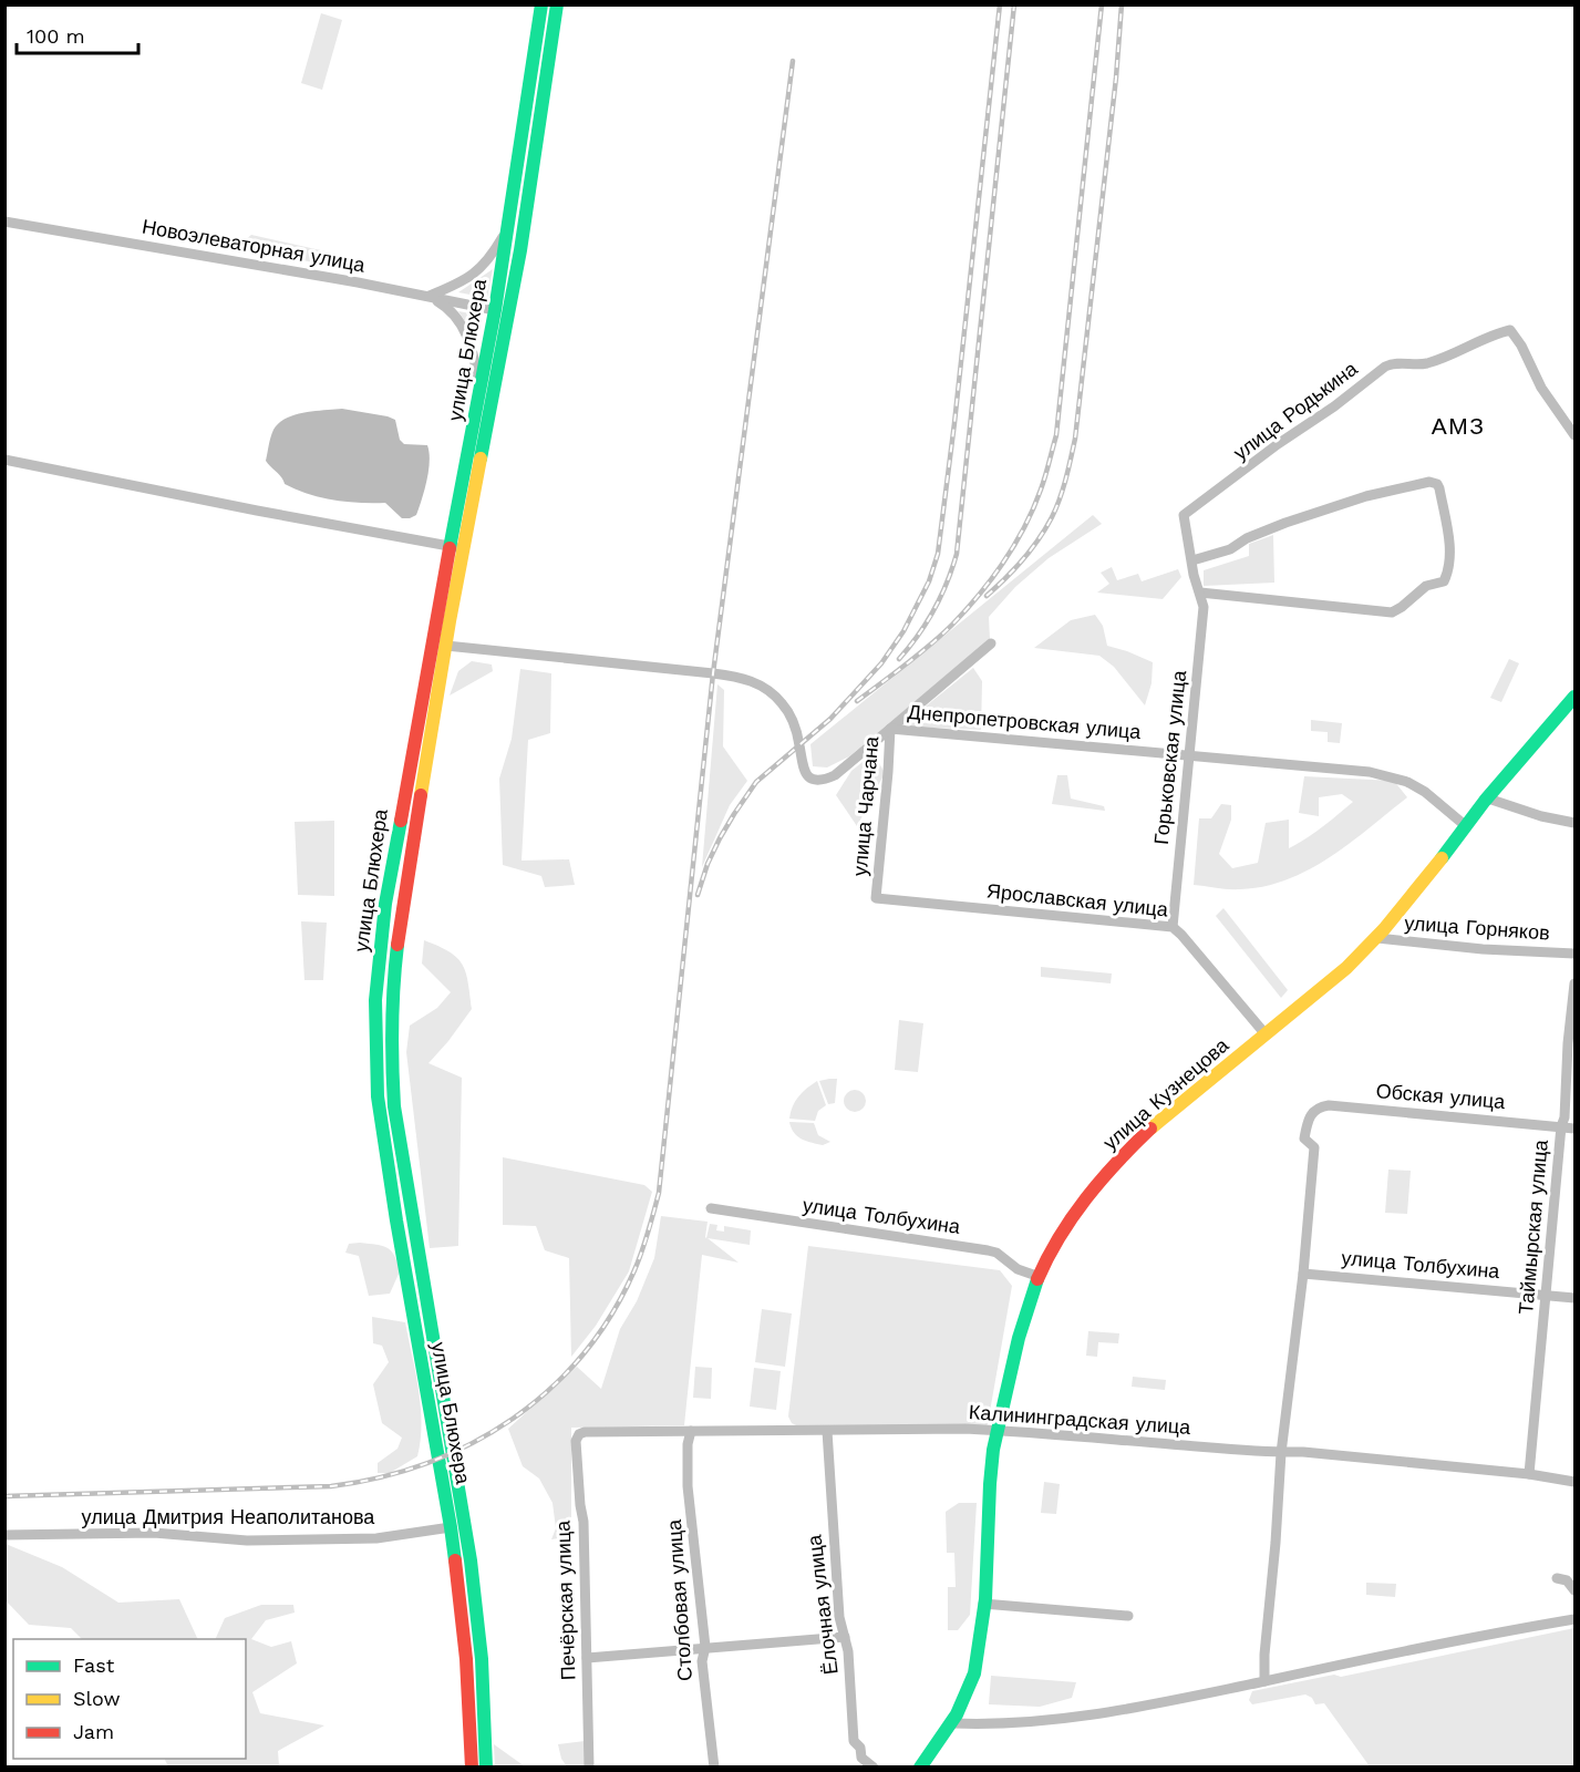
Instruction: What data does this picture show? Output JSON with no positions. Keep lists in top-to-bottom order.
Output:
{
  "streets": {
    "main road": ["улица Блюхера", "улица Кузнецова"],
    "street": [
      "Новоэлеваторная улица",
      "улица Родькина",
      "Днепропетровская улица",
      "Горьковская улица",
      "улица Чарчана",
      "Ярославская улица",
      "улица Горняков",
      "Обская улица",
      "улица Толбухина",
      "Таймырская улица",
      "Калининградская улица",
      "улица Дмитрия Неаполитанова",
      "Печёрская улица",
      "Столбовая улица",
      "Ёлочная улица"
    ]
  },
  "crossings": [
    ["Новоэлеваторная улица", "улица Блюхера"],
    ["улица Блюхера", "Днепропетровская улица"],
    ["улица Блюхера", "улица Дмитрия Неаполитанова"],
    ["улица Родькина", "Горьковская улица"],
    ["Днепропетровская улица", "Горьковская улица"],
    ["Днепропетровская улица", "улица Чарчана"],
    ["Днепропетровская улица", "улица Кузнецова"],
    ["Горьковская улица", "Ярославская улица"],
    ["улица Чарчана", "Ярославская улица"],
    ["Ярославская улица", "улица Кузнецова"],
    ["улица Горняков", "улица Кузнецова"],
    ["улица Кузнецова", "улица Толбухина"],
    ["улица Кузнецова", "Калининградская улица"],
    ["Обская улица", "улица Толбухина"],
    ["Обская улица", "Таймырская улица"],
    ["улица Толбухина", "Таймырская улица"],
    ["Таймырская улица", "Калининградская улица"],
    ["Калининградская улица", "Печёрская улица"],
    ["Калининградская улица", "Столбовая улица"],
    ["Калининградская улица", "Ёлочная улица"]
  ],
  "districts": ["АМЗ"],
  "legend": ["Fast", "Slow", "Jam"],
  "scale_bar": "100 m"
}
